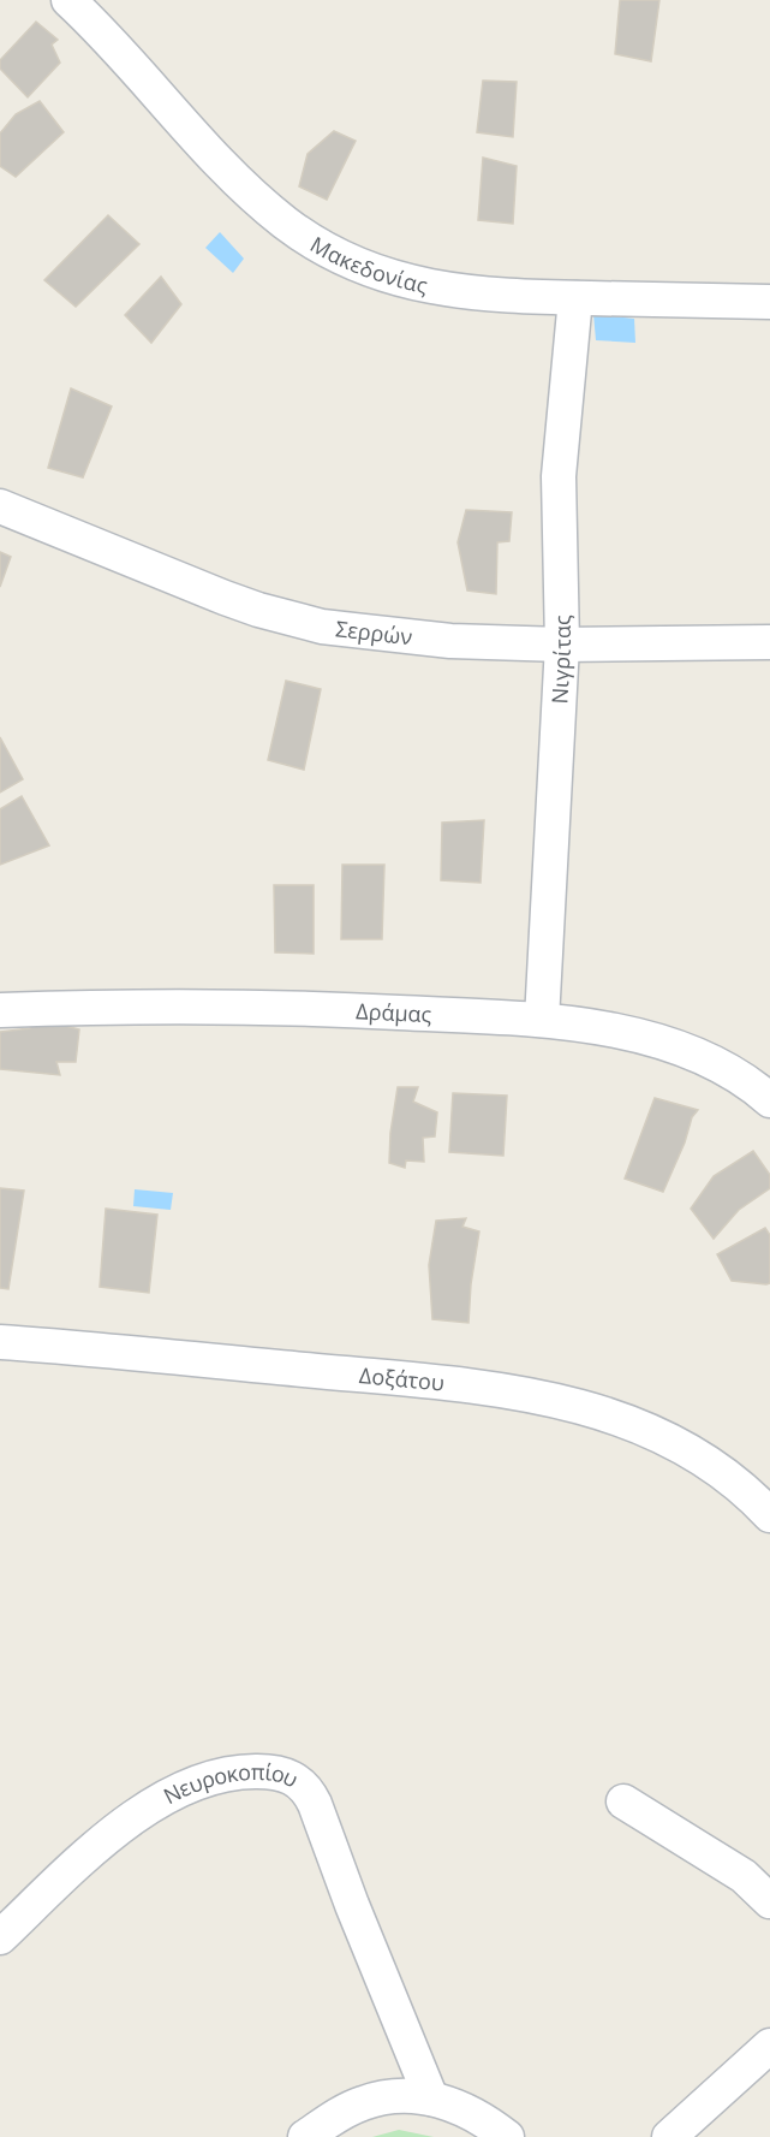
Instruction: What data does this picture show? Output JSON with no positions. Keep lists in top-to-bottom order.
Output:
{
  "streets": {
    "street": [
      "Μακεδονίας",
      "Σερρών",
      "Νιγρίτας",
      "Δράμας",
      "Δοξάτου",
      "Νευροκοπίου"
    ]
  },
  "crossings": [
    ["Μακεδονίας", "Νιγρίτας"],
    ["Σερρών", "Νιγρίτας"],
    ["Νιγρίτας", "Δράμας"]
  ]
}
